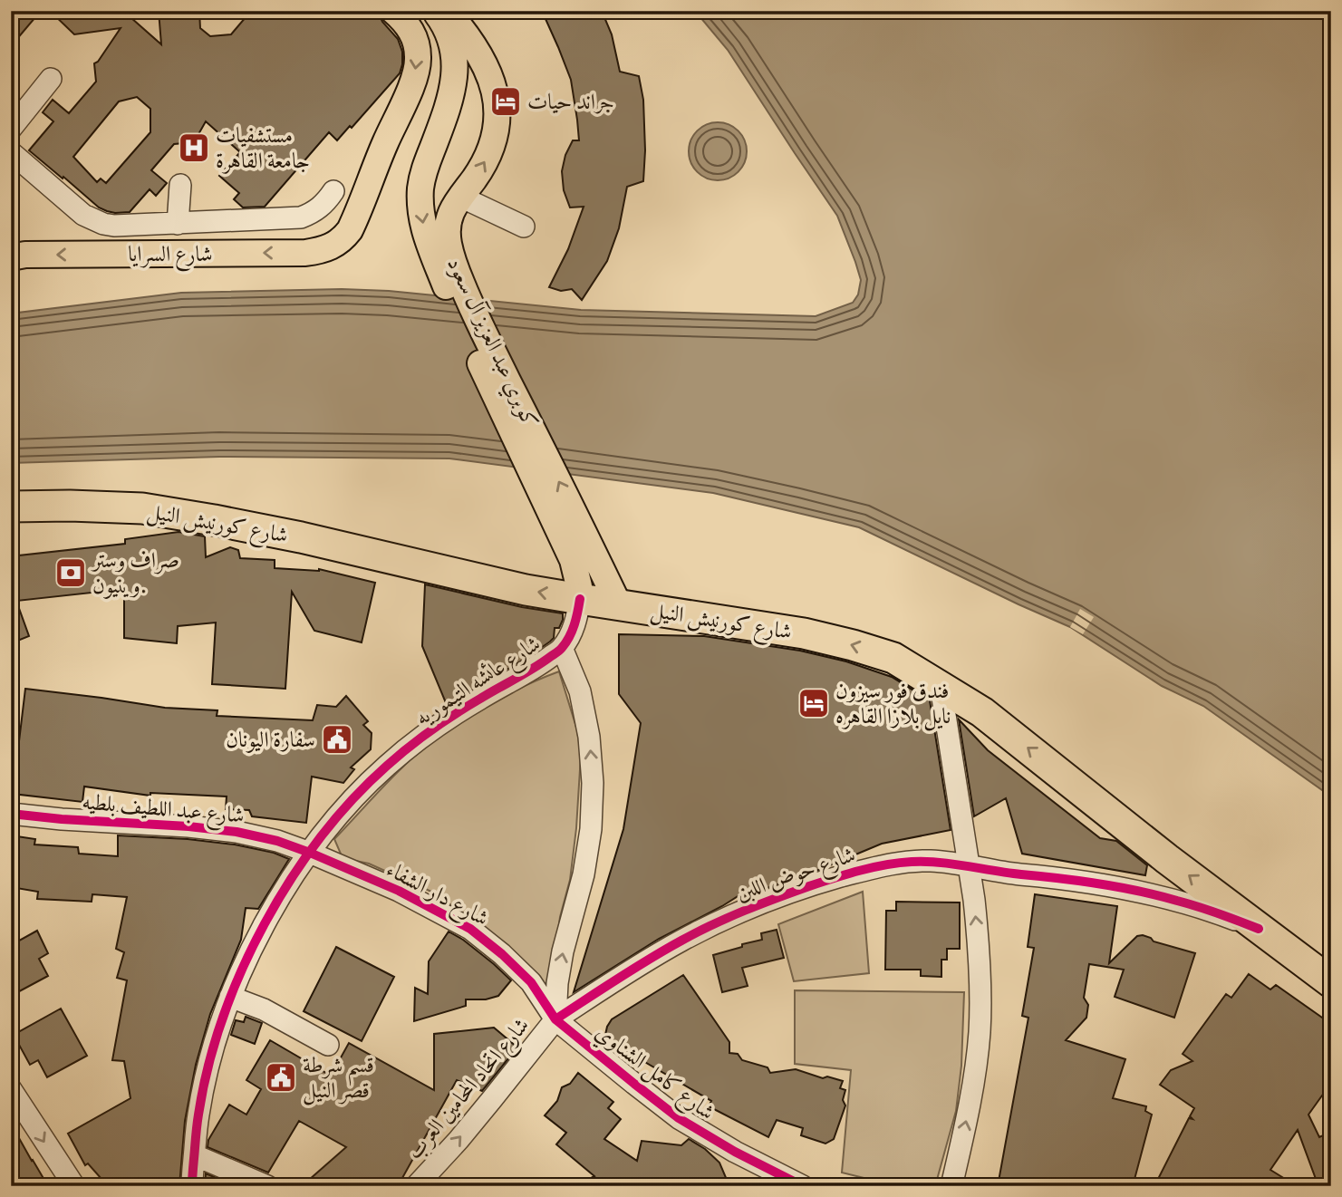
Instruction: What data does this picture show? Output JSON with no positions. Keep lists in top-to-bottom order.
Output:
{
  "streets": {
    "highway": ["شارع كورنيش النيل"],
    "main road": ["شارع السرايا", "كوبري عبد العزيز آل سعود"],
    "street": [
      "شارع عائشه التيموريه",
      "شارع عبد اللطيف بلطيه",
      "شارع حوض اللبن",
      "شارع دار الشفاء",
      "شارع كامل الشناوي",
      "شارع اتحاد المحامين العرب"
    ]
  },
  "crossings": [
    ["كوبري عبد العزيز آل سعود", "شارع كورنيش النيل"],
    ["كوبري عبد العزيز آل سعود", "شارع عائشه التيموريه"],
    ["شارع كورنيش النيل", "شارع عائشه التيموريه"],
    ["شارع كورنيش النيل", "شارع حوض اللبن"],
    ["شارع عائشه التيموريه", "شارع عبد اللطيف بلطيه"],
    ["شارع عائشه التيموريه", "شارع دار الشفاء"],
    ["شارع عائشه التيموريه", "شارع اتحاد المحامين العرب"],
    ["شارع عبد اللطيف بلطيه", "شارع دار الشفاء"],
    ["شارع حوض اللبن", "شارع دار الشفاء"],
    ["شارع حوض اللبن", "شارع كامل الشناوي"],
    ["شارع حوض اللبن", "شارع اتحاد المحامين العرب"],
    ["شارع دار الشفاء", "شارع كامل الشناوي"],
    ["شارع دار الشفاء", "شارع اتحاد المحامين العرب"],
    ["شارع كامل الشناوي", "شارع اتحاد المحامين العرب"]
  ],
  "one_way": ["شارع كورنيش النيل", "شارع اتحاد المحامين العرب"],
  "places": {
    "hotel": ["جراند حيات", "فندق فور سيزون نايل بلازا القاهره"],
    "hospital": ["مستشفيات جامعة القاهرة"],
    "bank": ["صراف وستر وينيون."],
    "public building": ["سفارة اليونان", "قسم شرطة قصر النيل"]
  }
}
